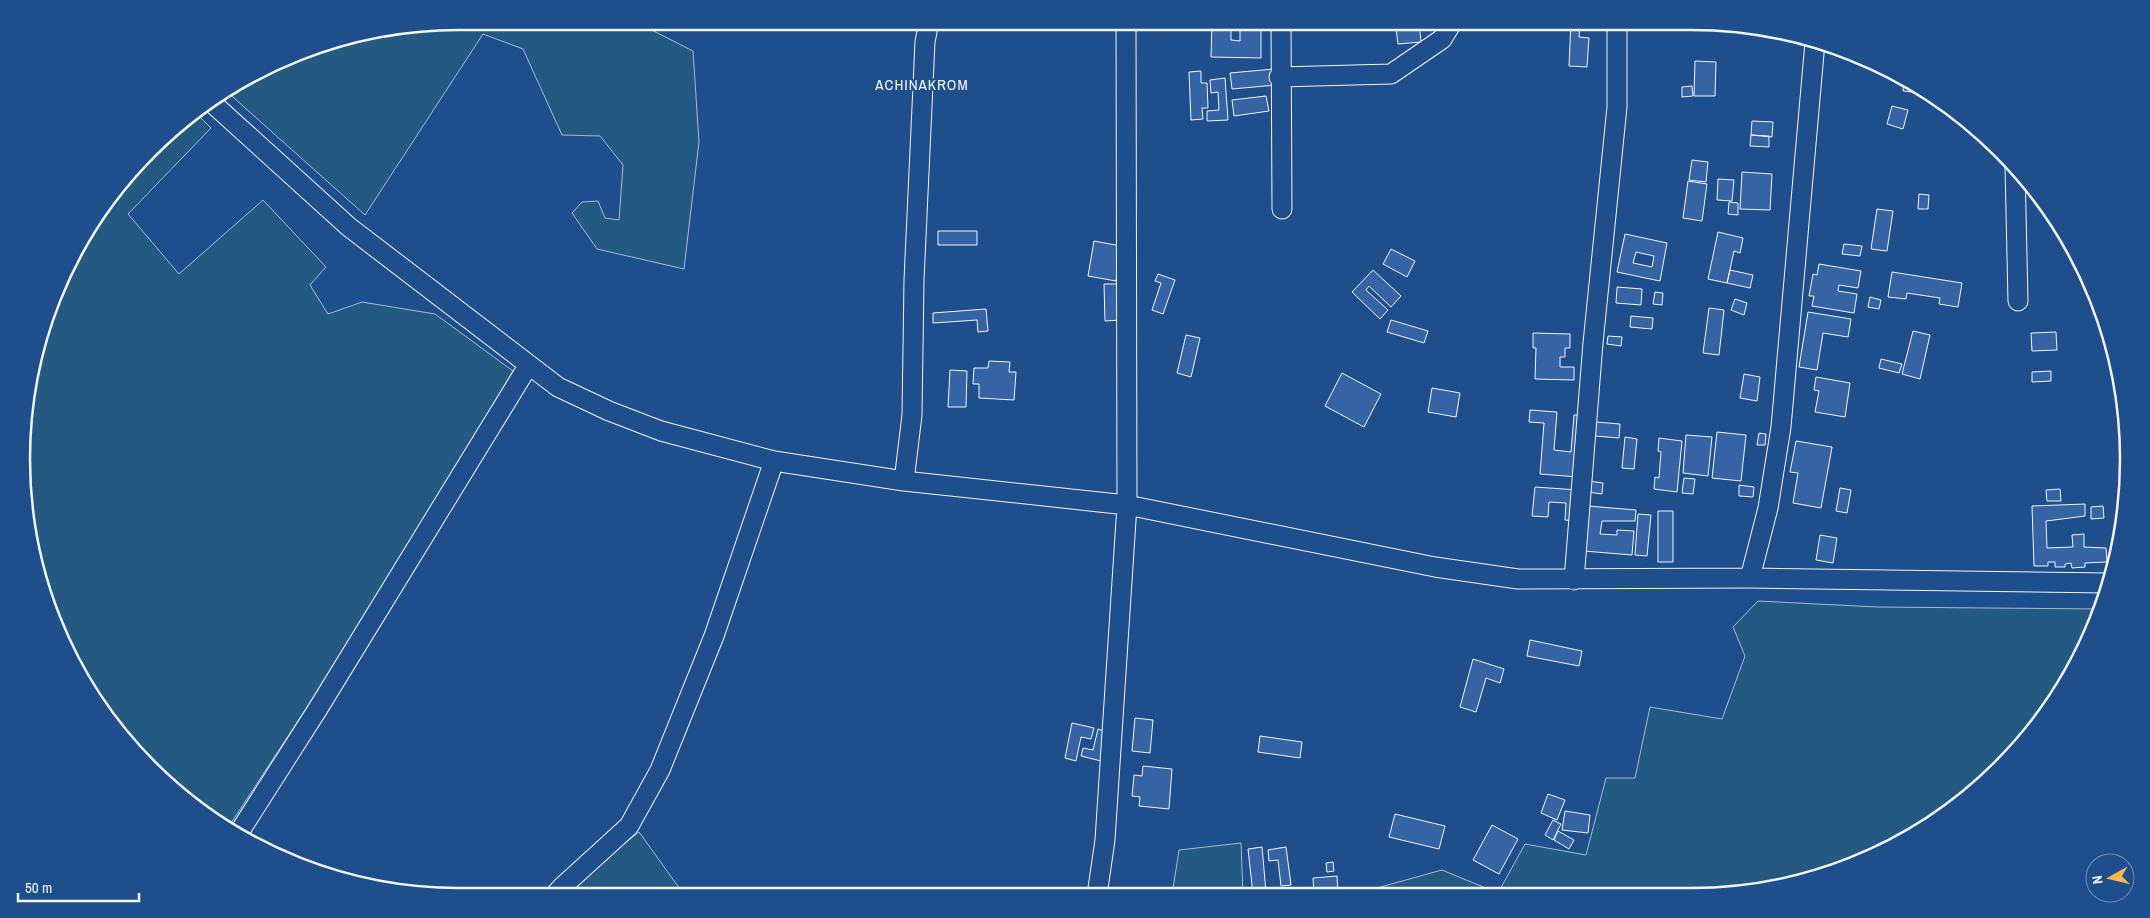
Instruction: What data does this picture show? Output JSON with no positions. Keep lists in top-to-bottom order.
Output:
{
  "districts": ["ACHINAKROM"],
  "scale_bar": "50 m",
  "north": "left"
}
